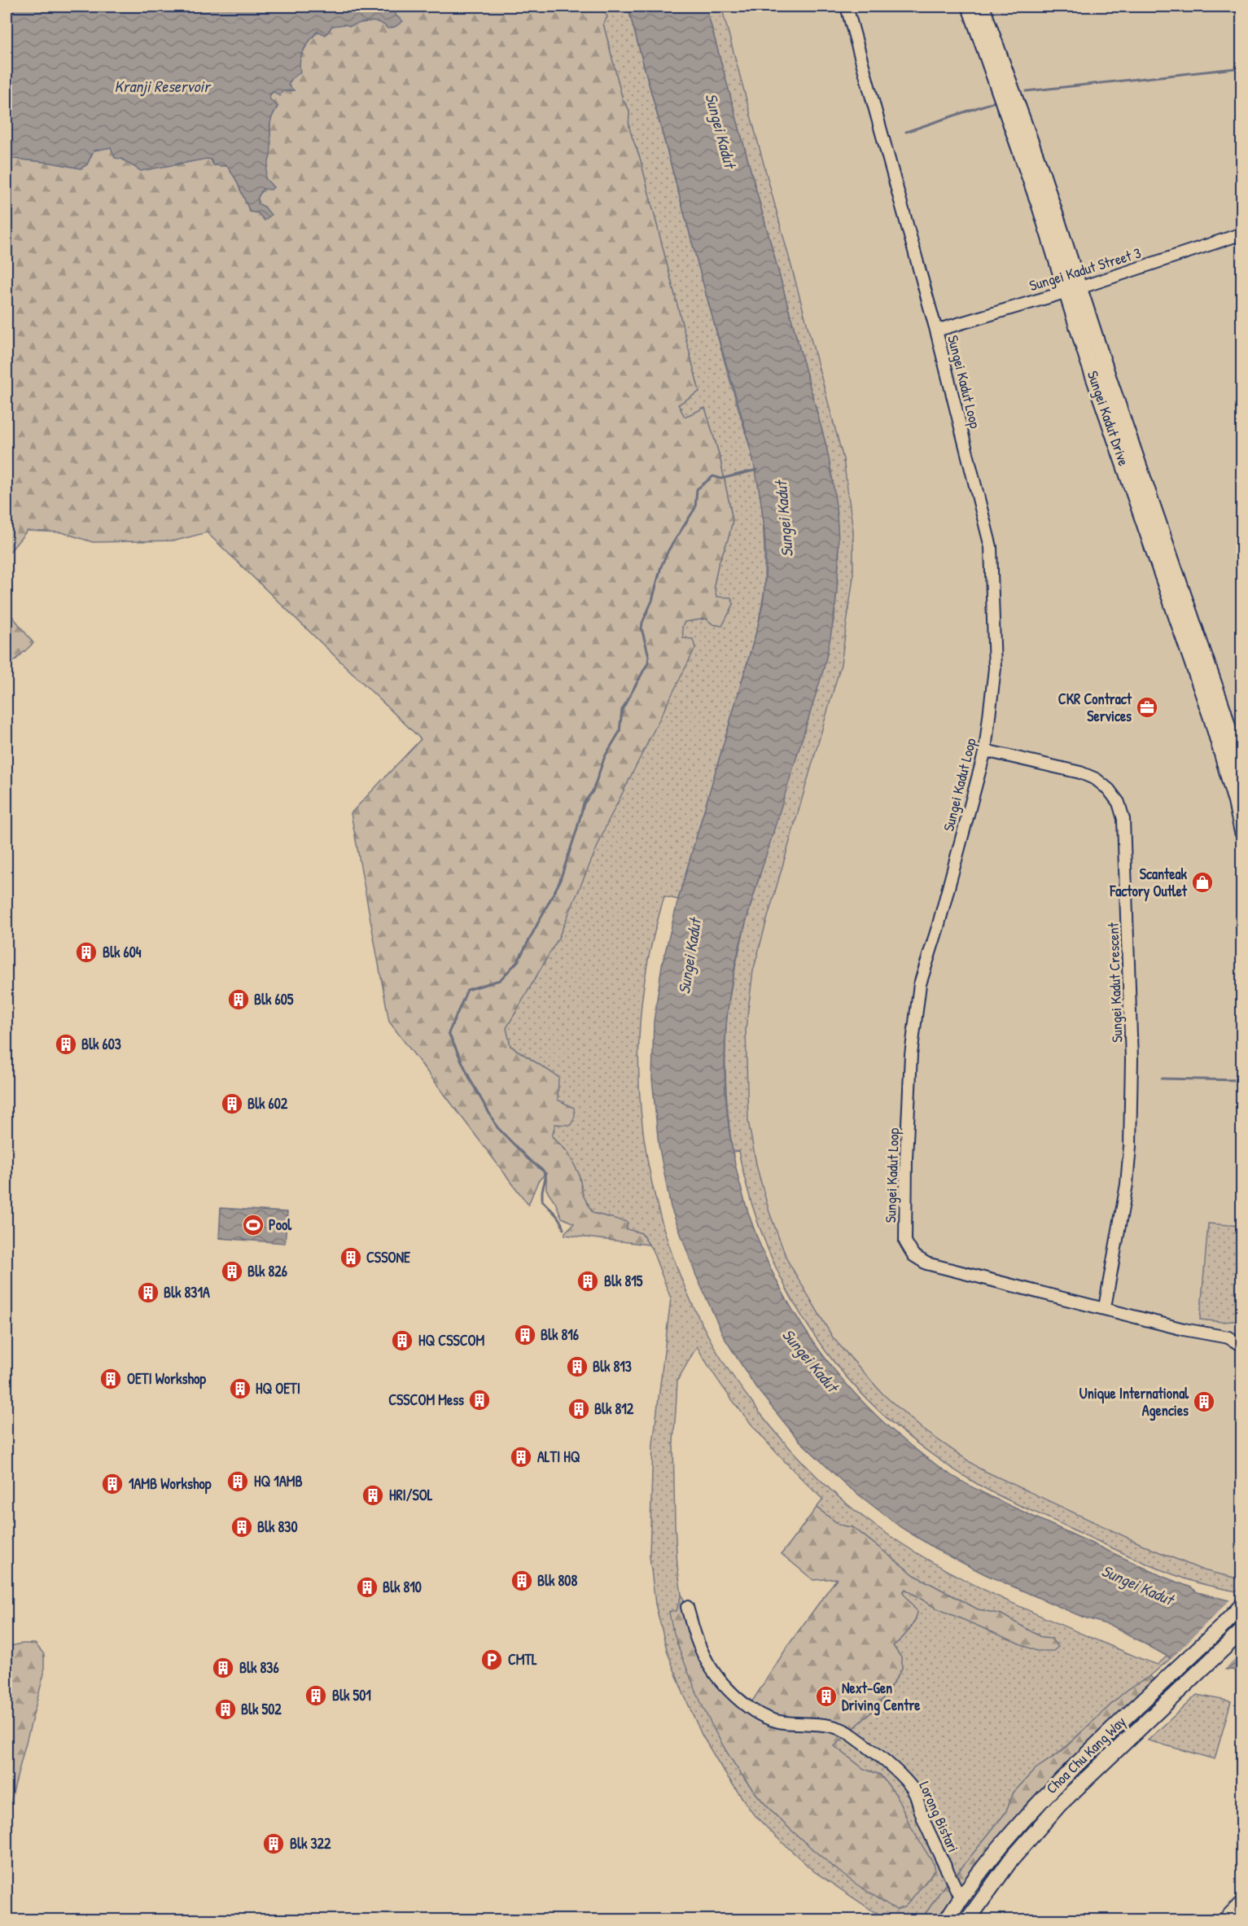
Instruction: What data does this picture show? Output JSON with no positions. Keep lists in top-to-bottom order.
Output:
{
  "streets": {
    "main road": ["Sungei Kadut Drive", "Choa Chu Kang Way"],
    "street": [
      "Sungei Kadut Street 3",
      "Sungei Kadut Loop",
      "Sungei Kadut Crescent",
      "Lorong Bistari"
    ]
  },
  "crossings": [
    ["Sungei Kadut Street 3", "Sungei Kadut Loop"],
    ["Sungei Kadut Street 3", "Sungei Kadut Drive"],
    ["Sungei Kadut Loop", "Sungei Kadut Crescent"],
    ["Choa Chu Kang Way", "Lorong Bistari"]
  ],
  "water": ["Kranji Reservoir", "Sungei Kadut"],
  "places": {
    "office": ["CKR Contract Services"],
    "shop": ["Scanteak Factory Outlet"],
    "building": [
      "Blk 604",
      "Blk 605",
      "Blk 603",
      "Blk 602",
      "CSSONE",
      "Blk 826",
      "Blk 815",
      "Blk 831A",
      "Blk 816",
      "HQ CSSCOM",
      "Blk 813",
      "OETI Workshop",
      "HQ OETI",
      "CSSCOM Mess",
      "Unique International Agencies",
      "Blk 812",
      "ALTI HQ",
      "HQ 1AMB",
      "1AMB Workshop",
      "HRI/SOL",
      "Blk 830",
      "Blk 808",
      "Blk 810",
      "Blk 836",
      "Blk 501",
      "Next-Gen Driving Centre",
      "Blk 502",
      "Blk 322"
    ],
    "sports": ["Pool"],
    "parking": ["CMTL"]
  }
}
